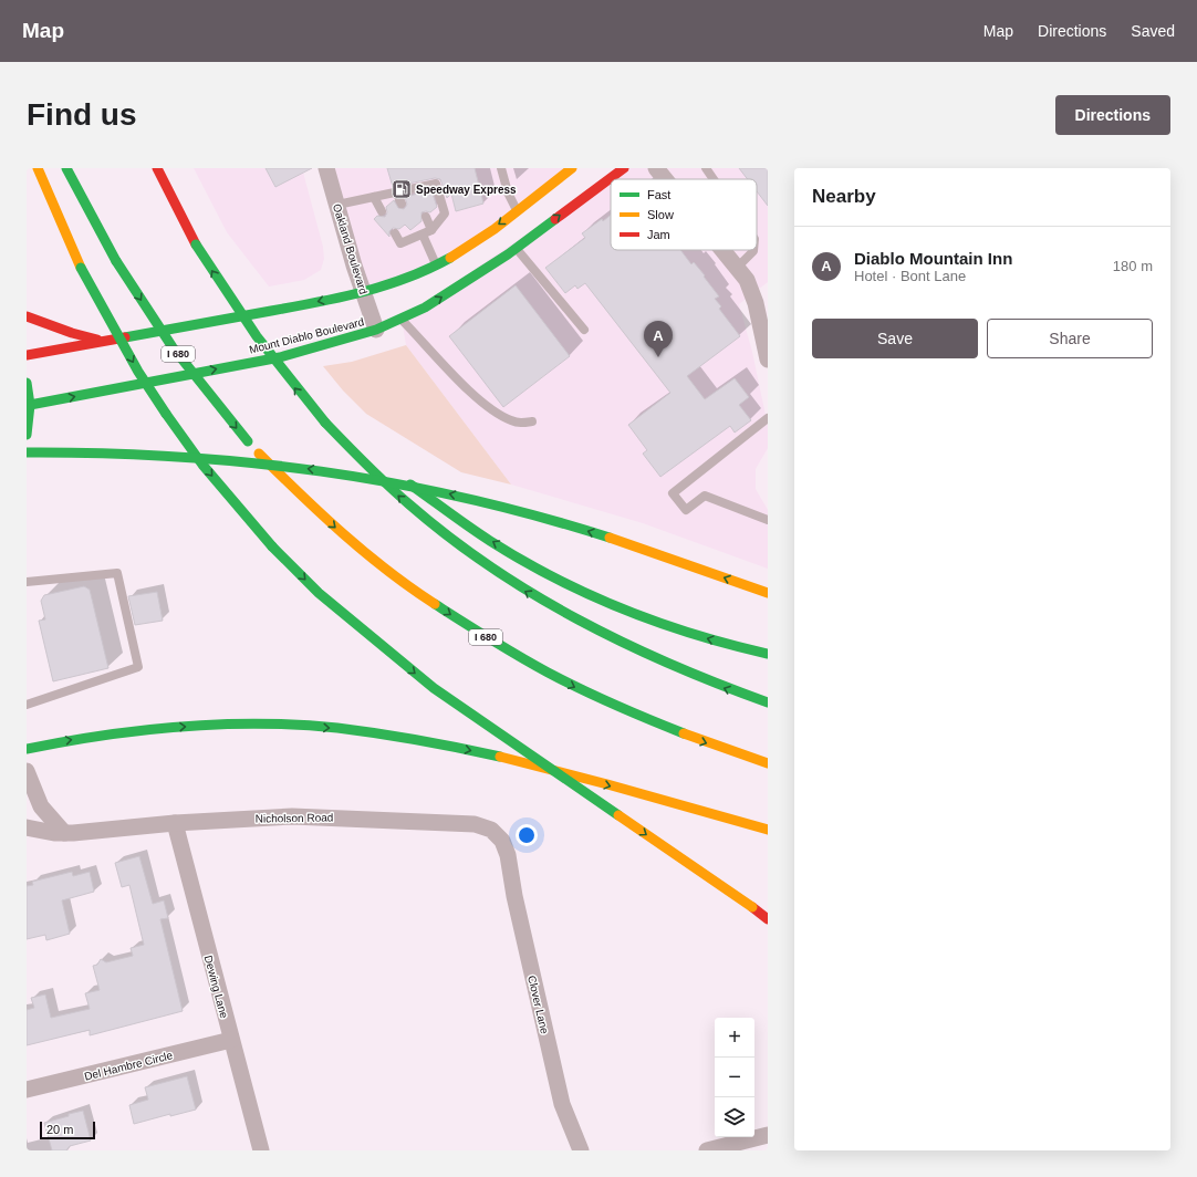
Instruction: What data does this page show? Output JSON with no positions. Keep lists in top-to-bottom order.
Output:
{
  "streets": {
    "main road": ["Mount Diablo Boulevard", "I 680"],
    "street": [
      "Oakland Boulevard",
      "Nicholson Road",
      "Dewing Lane",
      "Clover Lane",
      "Del Hambre Circle"
    ]
  },
  "crossings": [
    ["Oakland Boulevard", "Mount Diablo Boulevard"],
    ["Nicholson Road", "Dewing Lane"],
    ["Nicholson Road", "Clover Lane"],
    ["Dewing Lane", "Del Hambre Circle"]
  ],
  "places": {
    "fuel station": ["Speedway Express"]
  },
  "legend": ["Fast", "Slow", "Jam"],
  "scale_bar": "20 m",
  "page": {
    "header": "Map",
    "nav": ["Map", "Directions", "Saved"],
    "buttons": [
      "Directions",
      ["Save", "Share"]
    ],
    "title": "Find us",
    "heading": "Nearby",
    "list": [
      {
        "mark": "A",
        "name": "Diablo Mountain Inn",
        "note": "Hotel · Bont Lane",
        "value": "180 m"
      }
    ],
    "pins": "A",
    "map_buttons": ["+", "−"],
    "scale": "20 m"
  }
}
